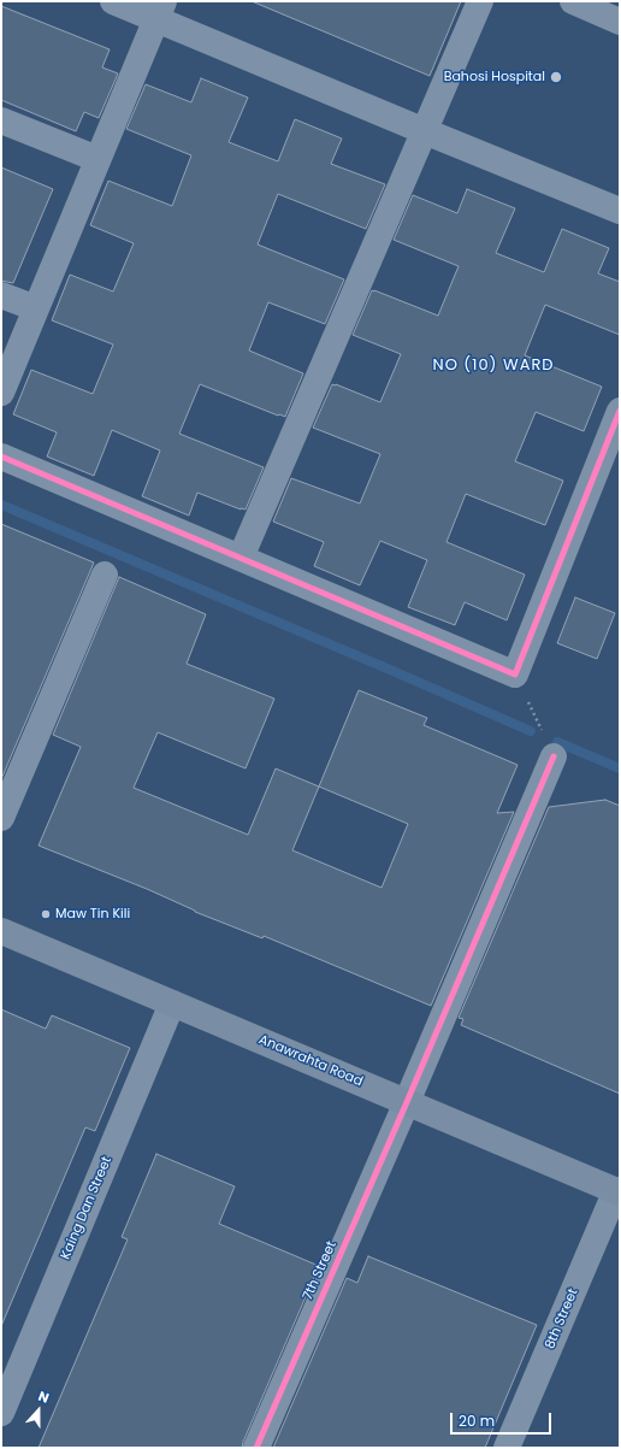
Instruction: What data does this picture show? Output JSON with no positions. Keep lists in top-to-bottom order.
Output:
{
  "streets": {
    "main road": ["Anawrahta Road"],
    "street": ["Kaing Dan Street", "7th Street", "8th Street"]
  },
  "crossings": [
    ["Anawrahta Road", "Kaing Dan Street"],
    ["Anawrahta Road", "7th Street"],
    ["Anawrahta Road", "8th Street"]
  ],
  "districts": ["NO (10) WARD"],
  "places": ["Bahosi Hospital", "Maw Tin Kili"],
  "scale_bar": "20 m",
  "north": "top"
}
